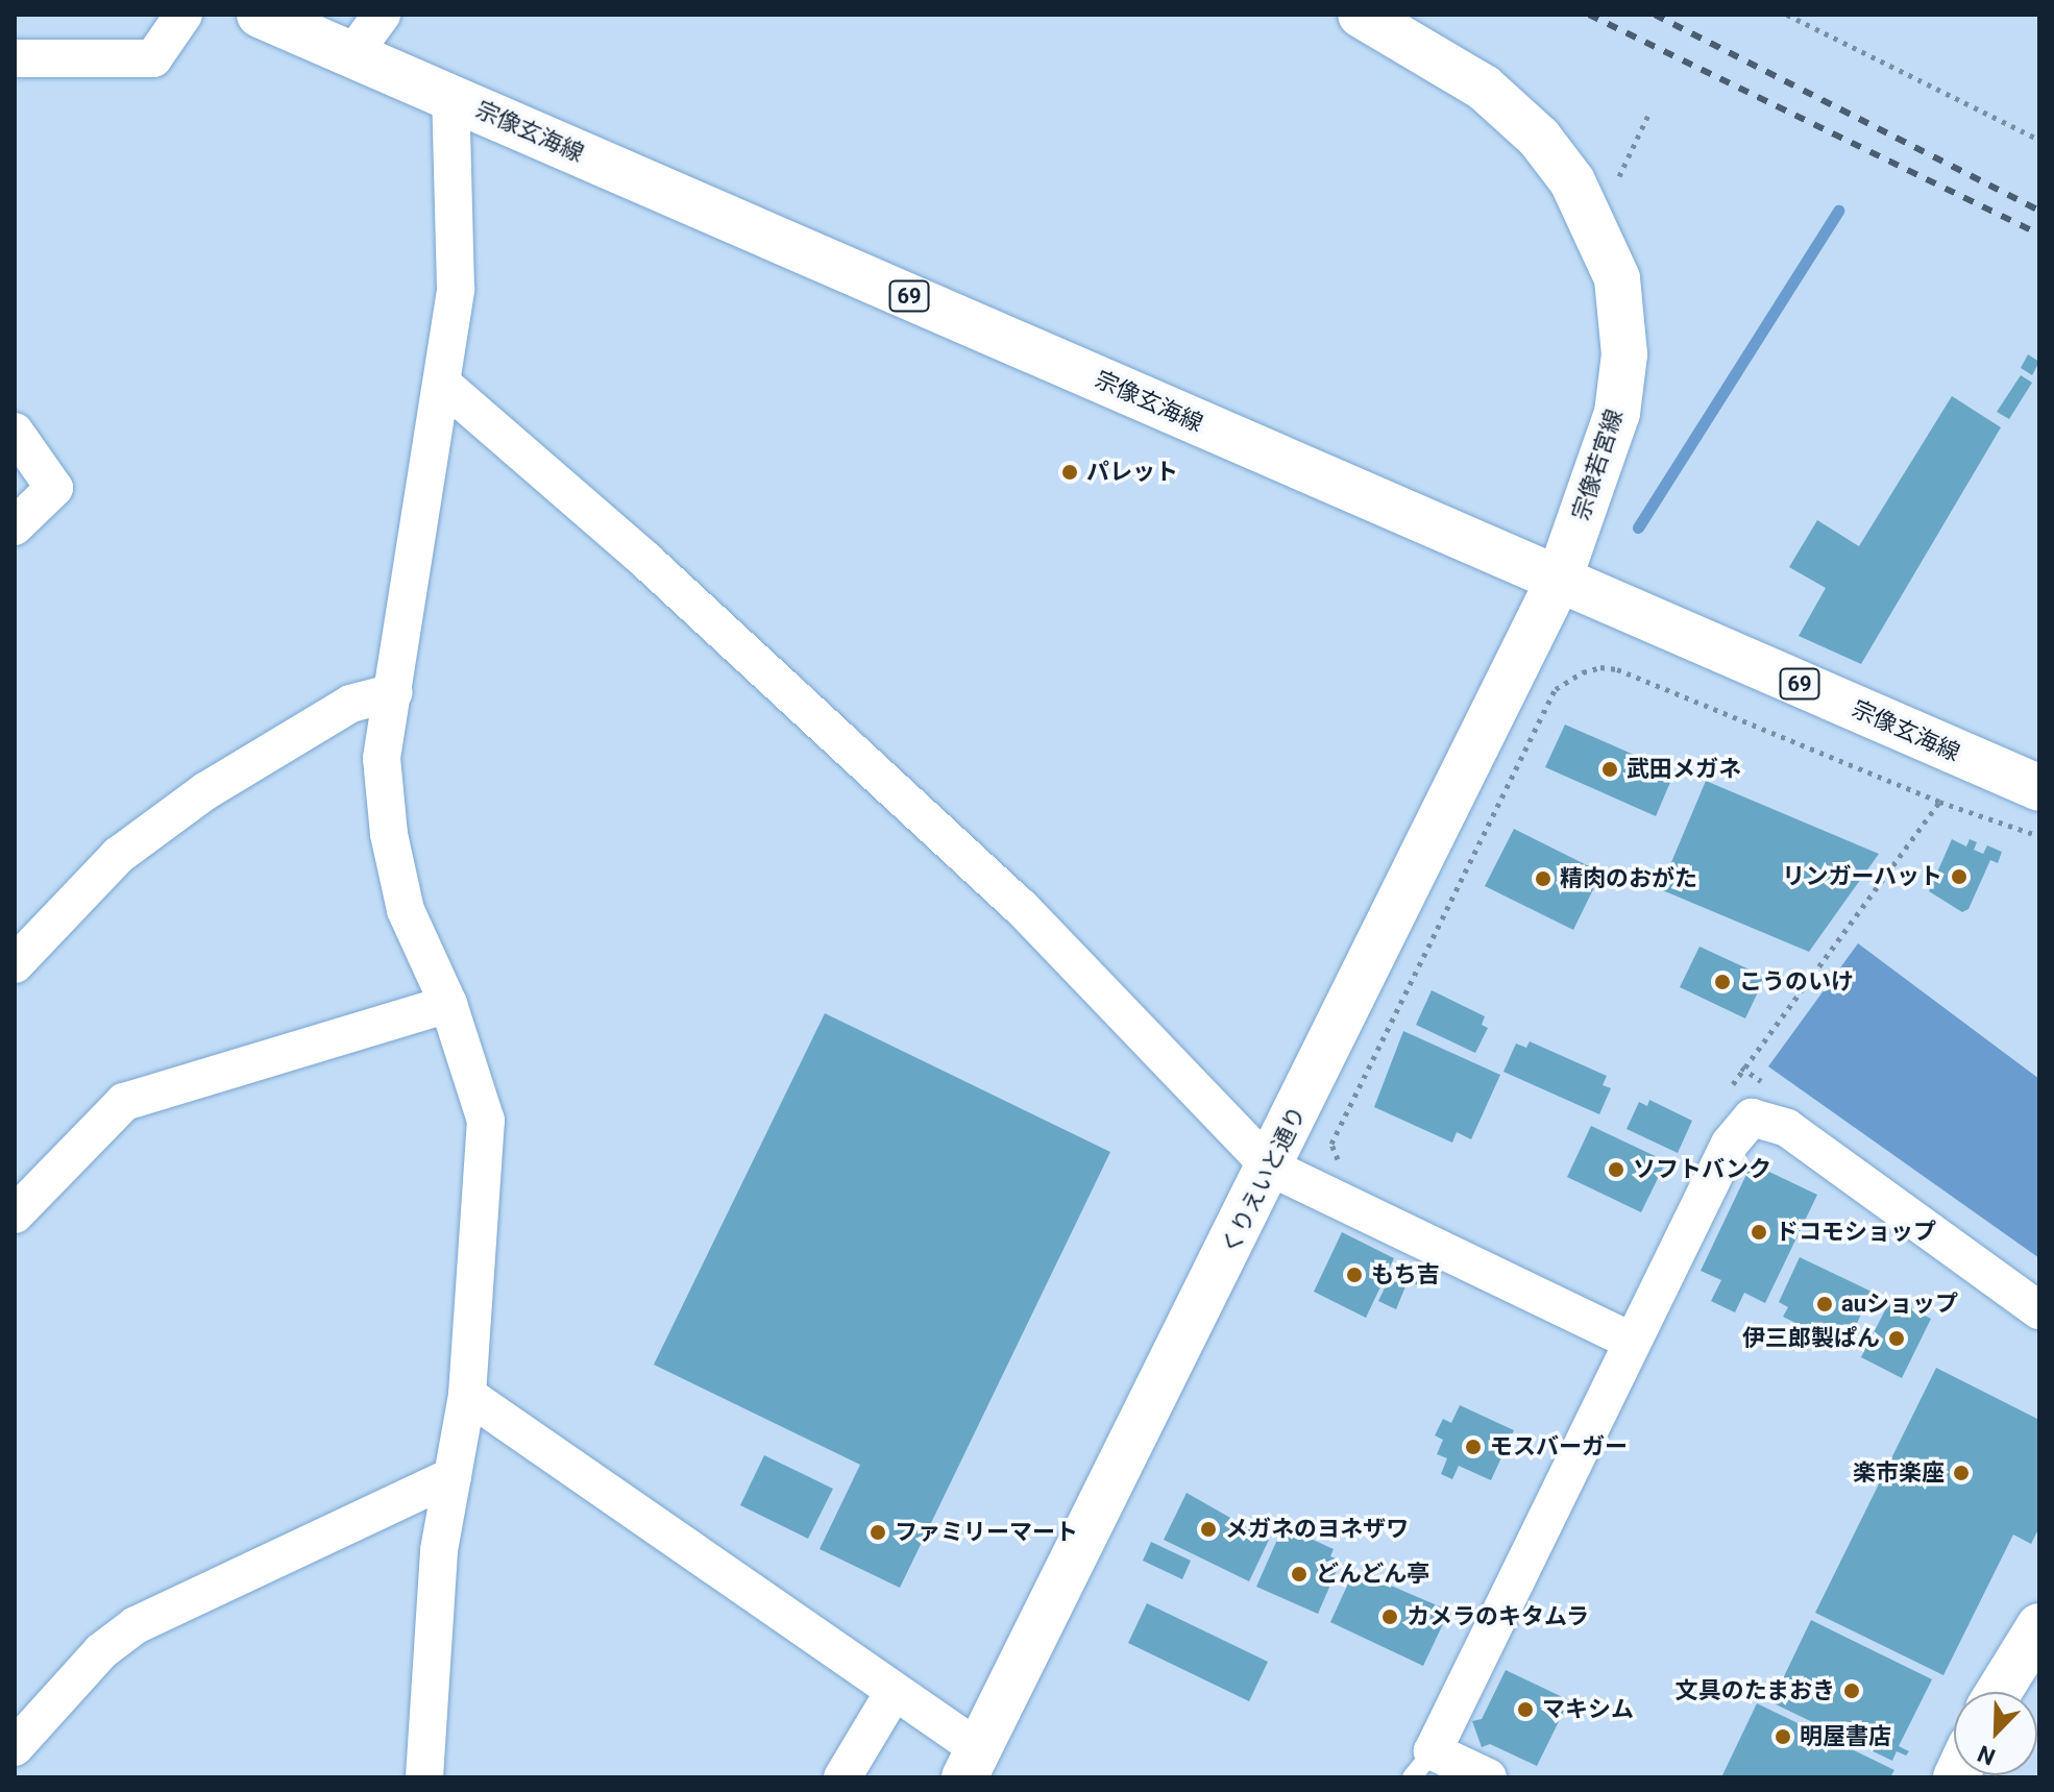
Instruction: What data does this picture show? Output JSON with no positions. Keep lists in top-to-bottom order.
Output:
{
  "streets": {
    "main road": [
      "宗像玄海線",
      "69",
      "宗像若宮線",
      "くりえいと通り"
    ]
  },
  "crossings": [
    ["宗像玄海線", "宗像若宮線"],
    ["宗像玄海線", "くりえいと通り"],
    ["宗像若宮線", "くりえいと通り"]
  ],
  "places": [
    "パレット",
    "武田メガネ",
    "リンガーハット",
    "精肉のおがた",
    "こうのいけ",
    "ソフトバンク",
    "ドコモショップ",
    "もち吉",
    "auショップ",
    "伊三郎製ぱん",
    "モスバーガー",
    "楽市楽座",
    "メガネのヨネザワ",
    "ファミリーマート",
    "どんどん亭",
    "カメラのキタムラ",
    "文具のたまおき",
    "マキシム",
    "明屋書店"
  ],
  "north": "bottom left"
}
